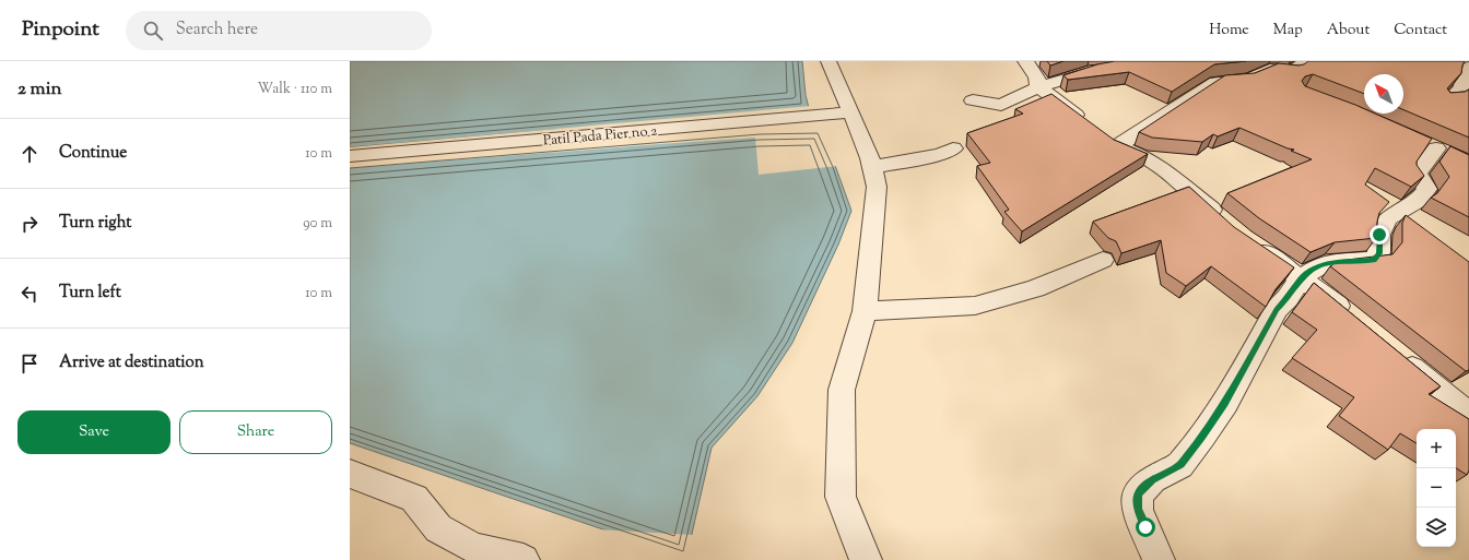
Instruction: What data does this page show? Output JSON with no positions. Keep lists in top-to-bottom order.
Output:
{
  "streets": {
    "street": ["Patil Pada Pier no 2"]
  },
  "north": "top left",
  "page": {
    "header": "Pinpoint",
    "search": "Search here",
    "nav": [
      "Home",
      "Map",
      "About",
      "Contact"
    ],
    "heading": ["2 min", "Walk · 110 m"],
    "list": [
      ["Continue", "10 m"],
      ["Turn right", "90 m"],
      ["Turn left", "10 m"],
      "Arrive at destination"
    ],
    "buttons": ["Save", "Share"],
    "map_buttons": ["+", "−"]
  }
}
